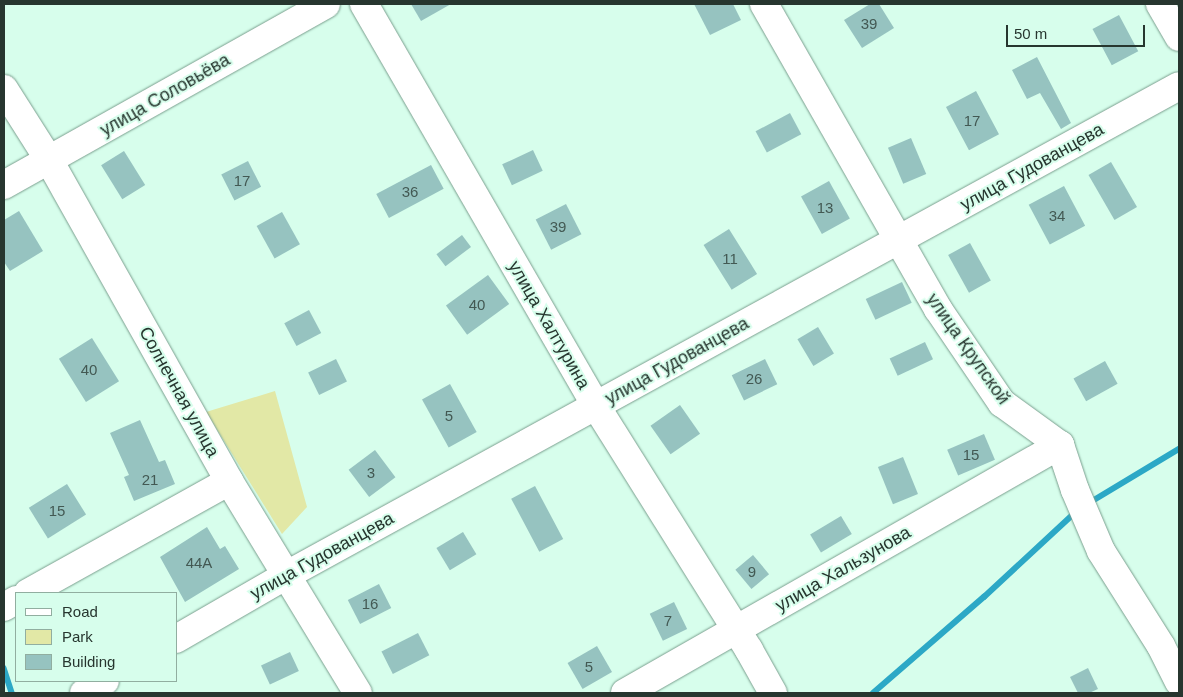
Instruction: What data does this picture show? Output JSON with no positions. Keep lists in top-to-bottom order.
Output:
{
  "streets": {
    "street": [
      "улица Соловьёва",
      "улица Гудованцева",
      "улица Халтурина",
      "улица Крупской",
      "Солнечная улица",
      "улица Хальзунова"
    ]
  },
  "crossings": [
    ["улица Соловьёва", "Солнечная улица"],
    ["улица Гудованцева", "улица Халтурина"],
    ["улица Гудованцева", "улица Крупской"],
    ["улица Гудованцева", "Солнечная улица"],
    ["улица Халтурина", "улица Хальзунова"],
    ["улица Крупской", "улица Хальзунова"]
  ],
  "house_numbers": [
    "39",
    "17",
    "17",
    "36",
    "13",
    "34",
    "39",
    "11",
    "40",
    "40",
    "26",
    "5",
    "15",
    "3",
    "21",
    "15",
    "44А",
    "9",
    "16",
    "7",
    "5"
  ],
  "legend": ["Road", "Park", "Building"],
  "scale_bar": "50 m"
}
